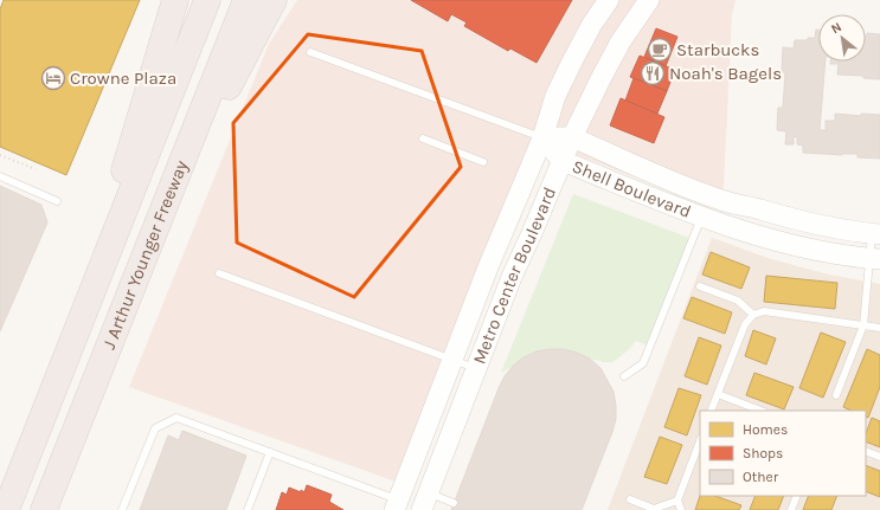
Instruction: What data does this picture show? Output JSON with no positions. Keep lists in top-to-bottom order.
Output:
{
  "streets": {
    "highway": ["J Arthur Younger Freeway"],
    "main road": ["Shell Boulevard", "Metro Center Boulevard"]
  },
  "crossings": [
    ["Shell Boulevard", "Metro Center Boulevard"]
  ],
  "places": {
    "cafe": ["Starbucks"],
    "restaurant": ["Noah's Bagels"],
    "hotel": ["Crowne Plaza"]
  },
  "legend": ["Homes", "Shops", "Other"],
  "north": "top left"
}
